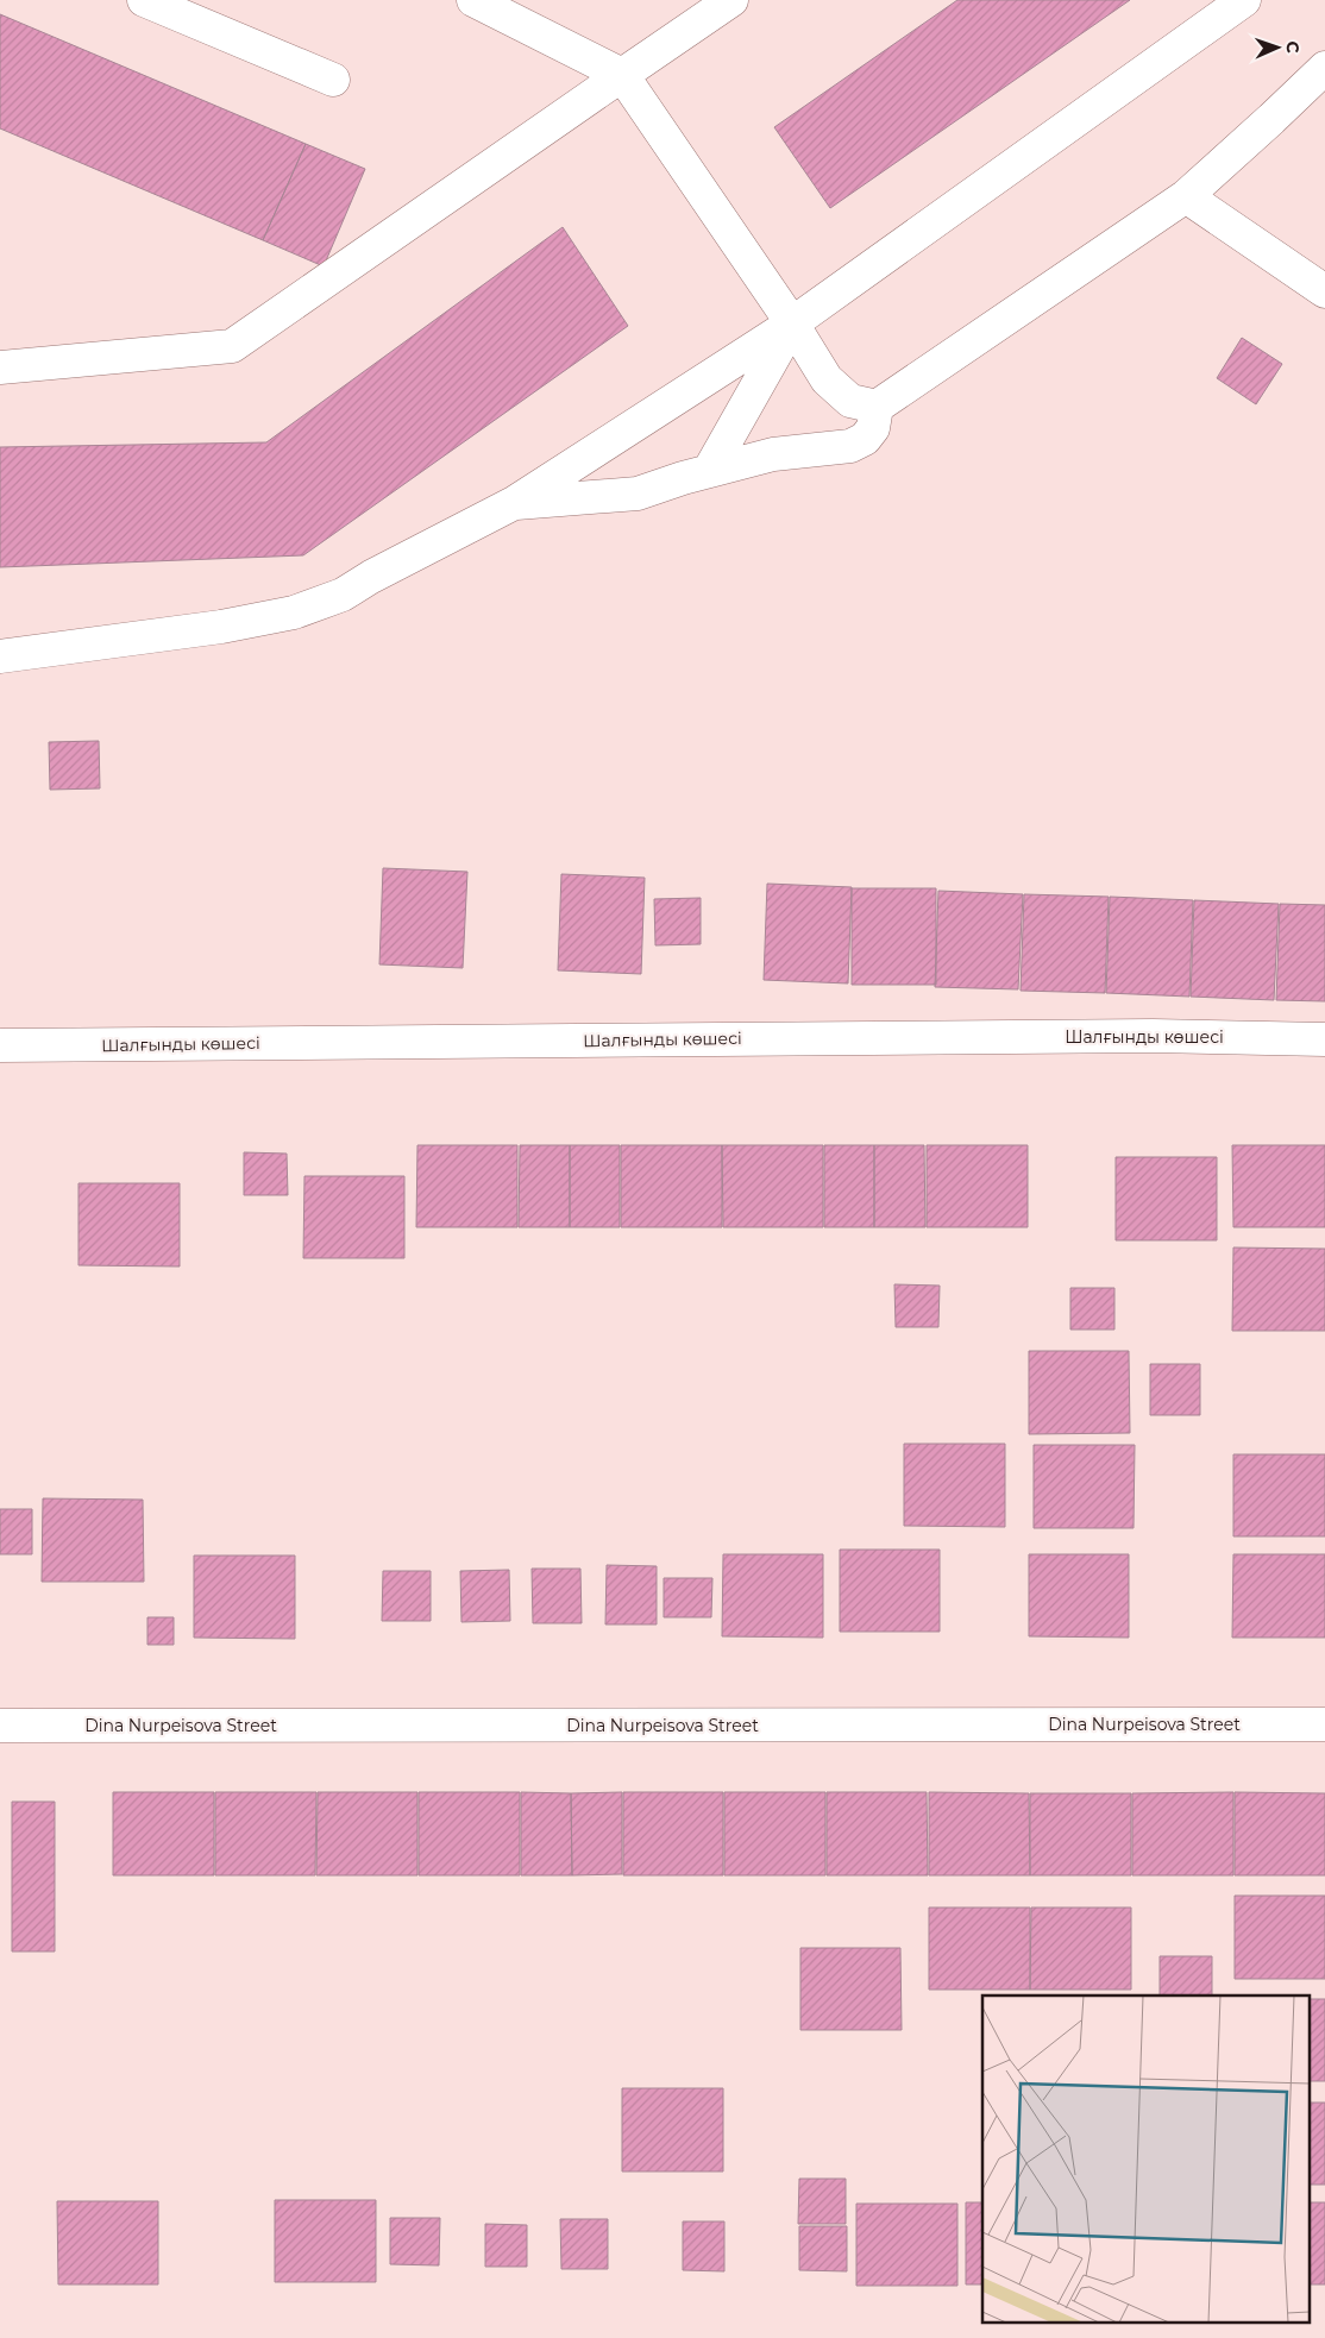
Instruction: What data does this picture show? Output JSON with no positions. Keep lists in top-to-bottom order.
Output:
{
  "streets": {
    "street": ["Шалғынды көшесі", "Dina Nurpeisova Street"]
  },
  "north": "right"
}
